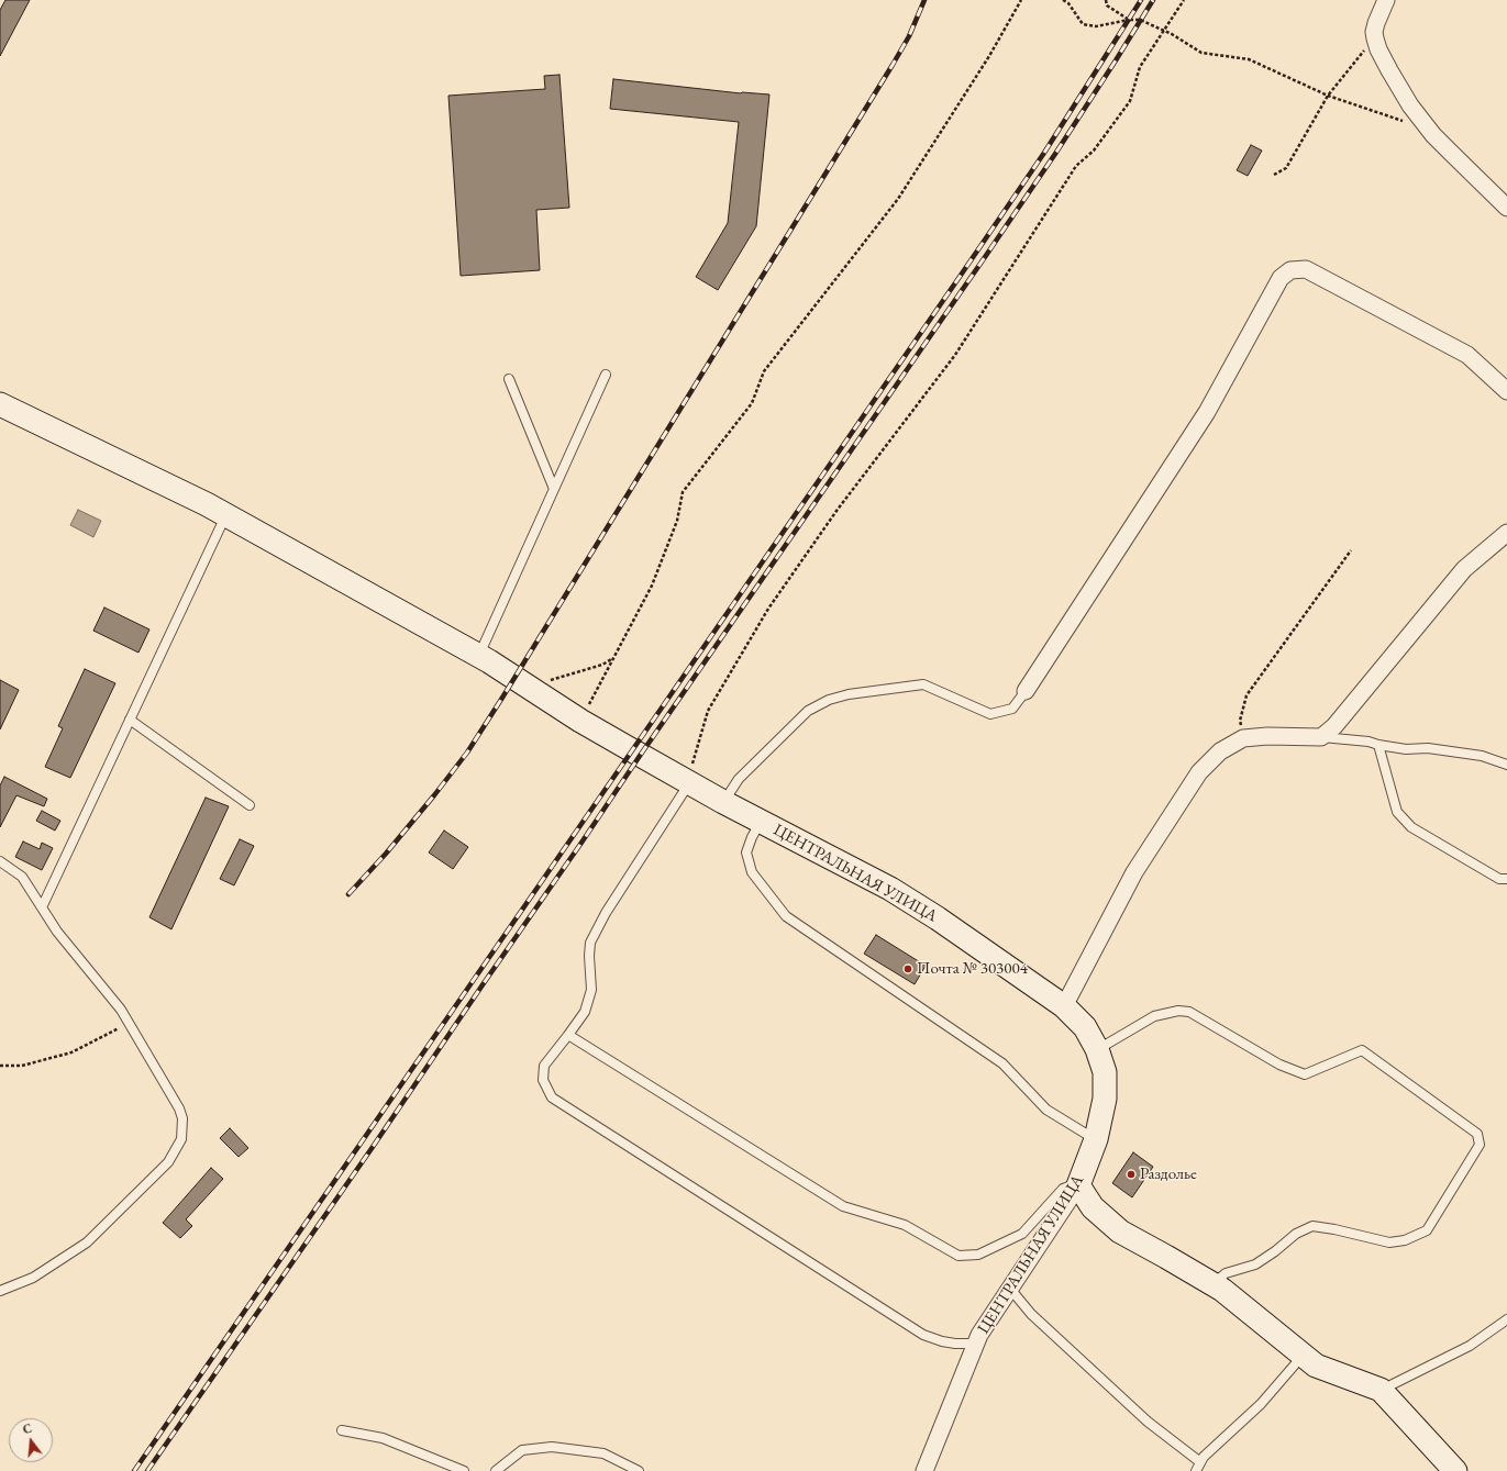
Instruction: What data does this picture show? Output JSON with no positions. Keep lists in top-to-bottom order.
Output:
{
  "streets": {
    "street": ["ЦЕНТРАЛЬНАЯ УЛИЦА"]
  },
  "places": ["Почта № 303004", "Раздолье"],
  "north": "top"
}
